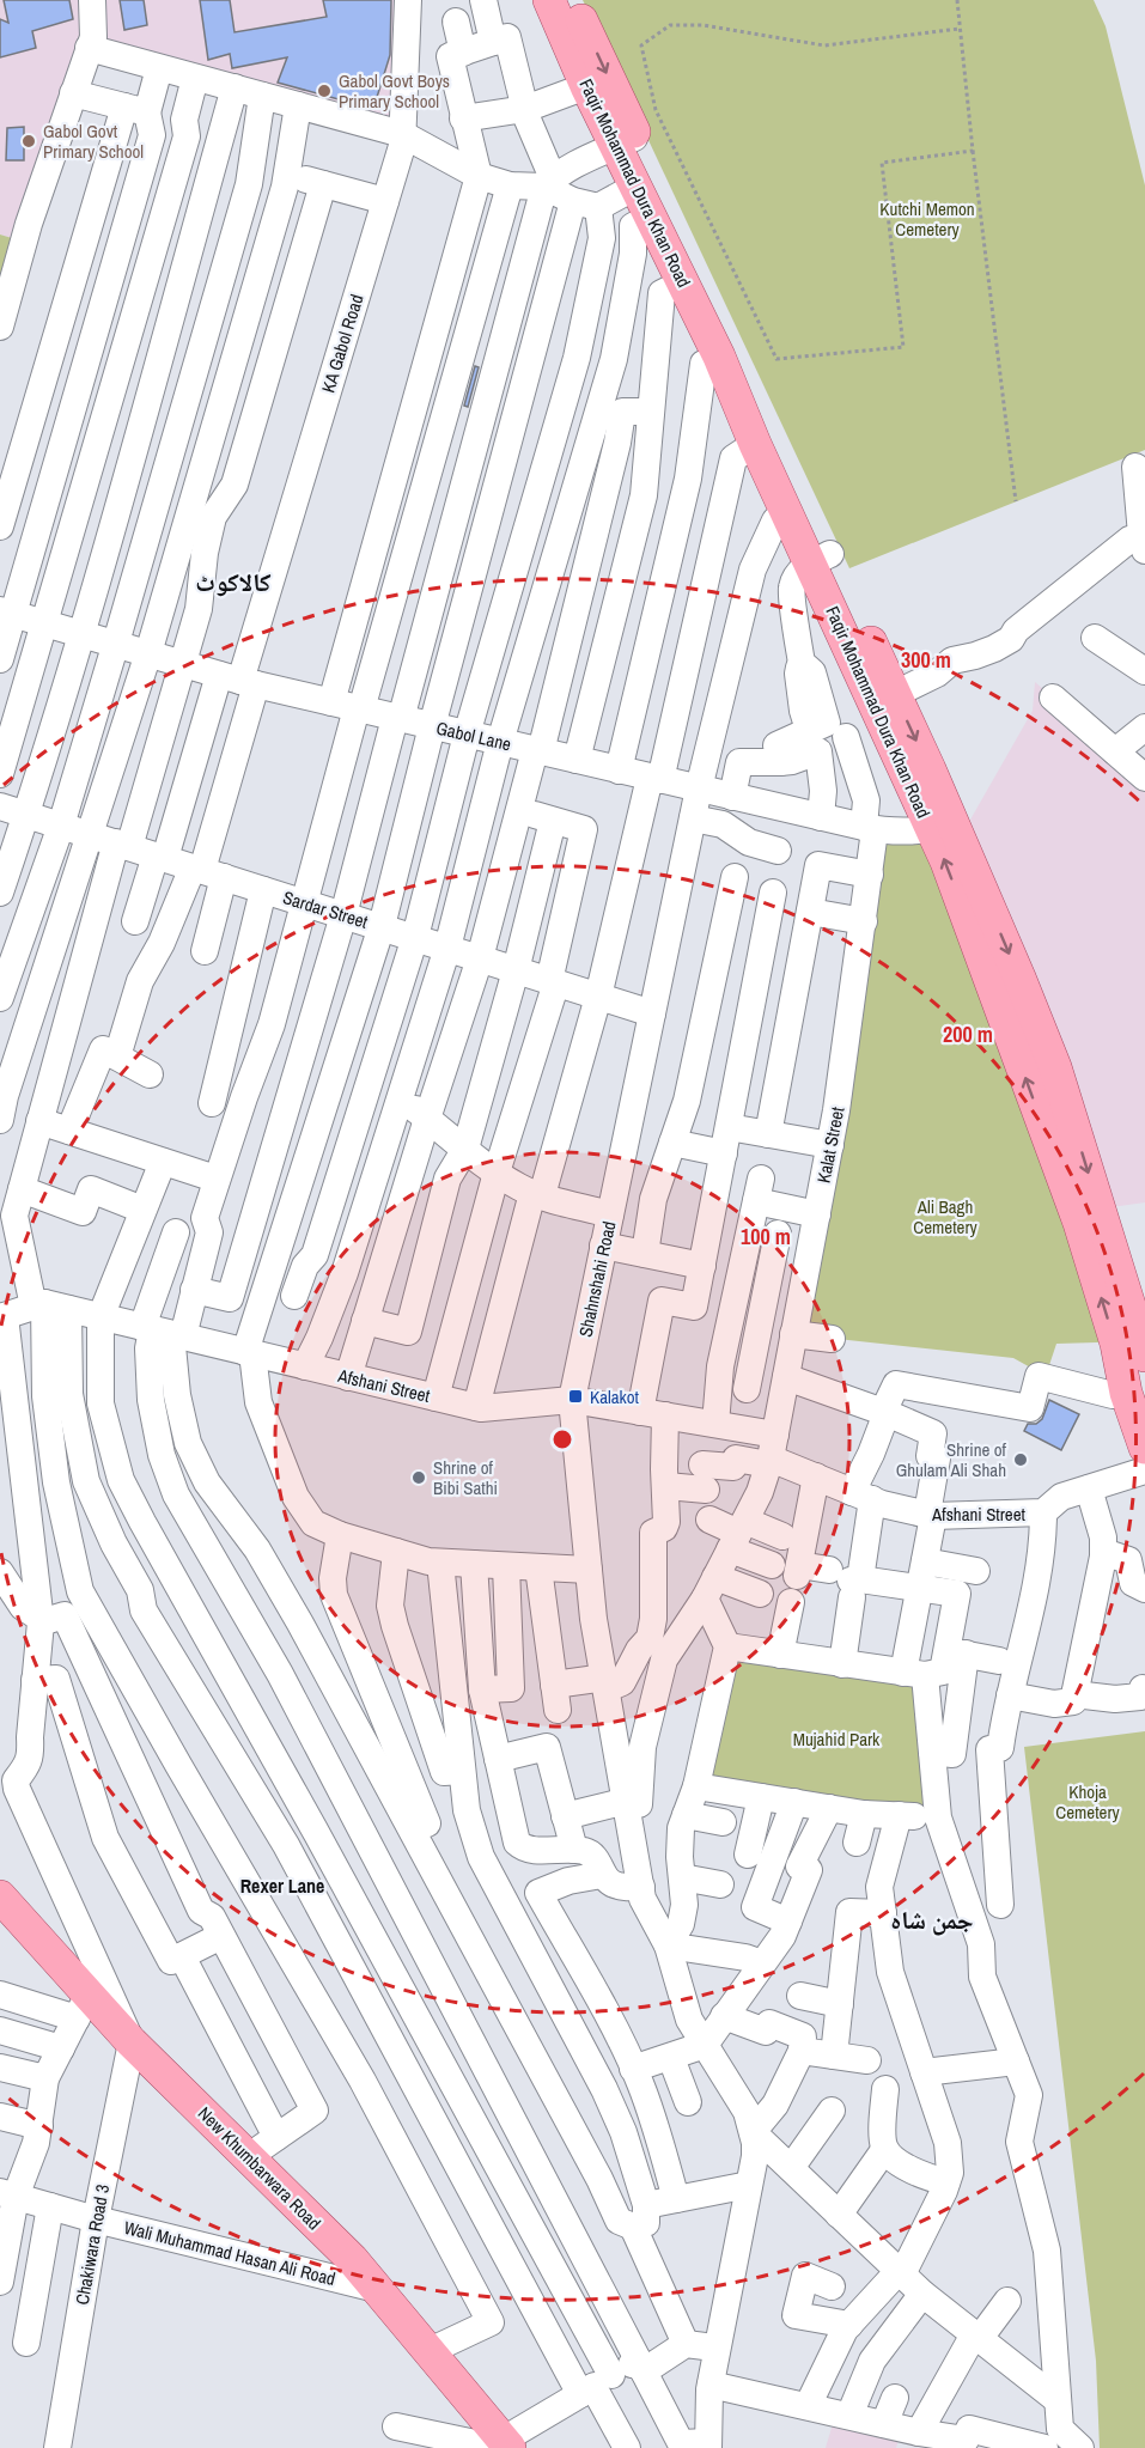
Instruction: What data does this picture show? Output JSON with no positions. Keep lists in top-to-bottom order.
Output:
{
  "streets": {
    "main road": ["Faqir Mohammad Dura Khan Road", "New Khumbarwara Road"],
    "street": [
      "KA Gabol Road",
      "Gabol Lane",
      "Sardar Street",
      "Kalat Street",
      "Shahnshahi Road",
      "Afshani Street",
      "Chakiwara Road 3",
      "Wali Muhammad Hasan Ali Road"
    ]
  },
  "crossings": [
    ["Faqir Mohammad Dura Khan Road", "Gabol Lane"],
    ["Faqir Mohammad Dura Khan Road", "Shahnshahi Road"],
    ["KA Gabol Road", "Gabol Lane"],
    ["Gabol Lane", "Kalat Street"],
    ["Gabol Lane", "Shahnshahi Road"],
    ["Sardar Street", "Shahnshahi Road"],
    ["Kalat Street", "Shahnshahi Road"],
    ["Kalat Street", "Afshani Street"],
    ["Shahnshahi Road", "Afshani Street"],
    ["New Khumbarwara Road", "Chakiwara Road 3"],
    ["New Khumbarwara Road", "Wali Muhammad Hasan Ali Road"],
    ["Chakiwara Road 3", "Wali Muhammad Hasan Ali Road"]
  ],
  "districts": ["کالاکوٹ", "Rexer Lane", "جمن شاہ"],
  "parks": [
    "Kutchi Memon Cemetery",
    "Ali Bagh Cemetery",
    "Mujahid Park",
    "Khoja Cemetery"
  ],
  "places": {
    "other": [
      "Gabol Govt Boys Primary School",
      "Gabol Govt Primary School",
      "Shrine of Ghulam Ali Shah",
      "Shrine of Bibi Sathi"
    ],
    "transit": ["Kalakot"]
  },
  "rings": ["300 m", "200 m", "100 m"]
}
